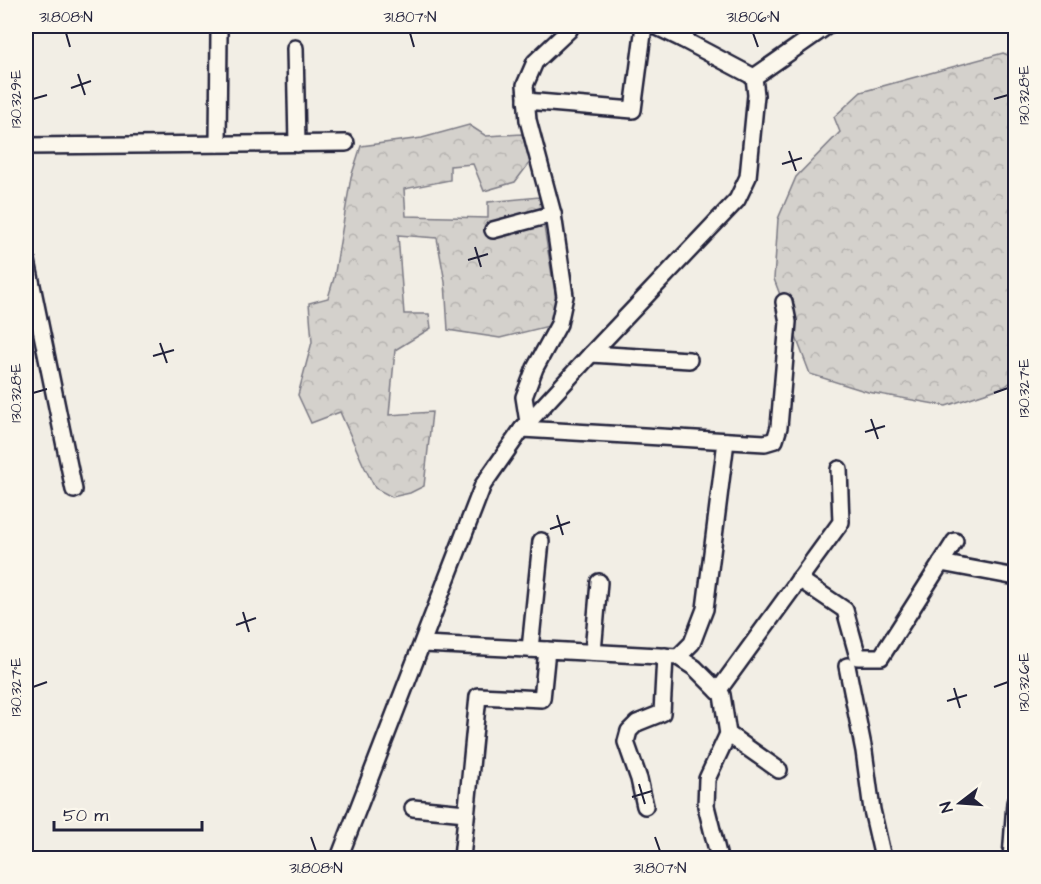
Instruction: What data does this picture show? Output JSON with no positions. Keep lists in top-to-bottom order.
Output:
{
  "scale_bar": "50 m",
  "north": "left",
  "coordinates": [
    "31.808°N",
    "31.807°N",
    "31.806°N",
    "130.328°E",
    "130.329°E",
    "130.327°E",
    "130.326°E"
  ]
}
